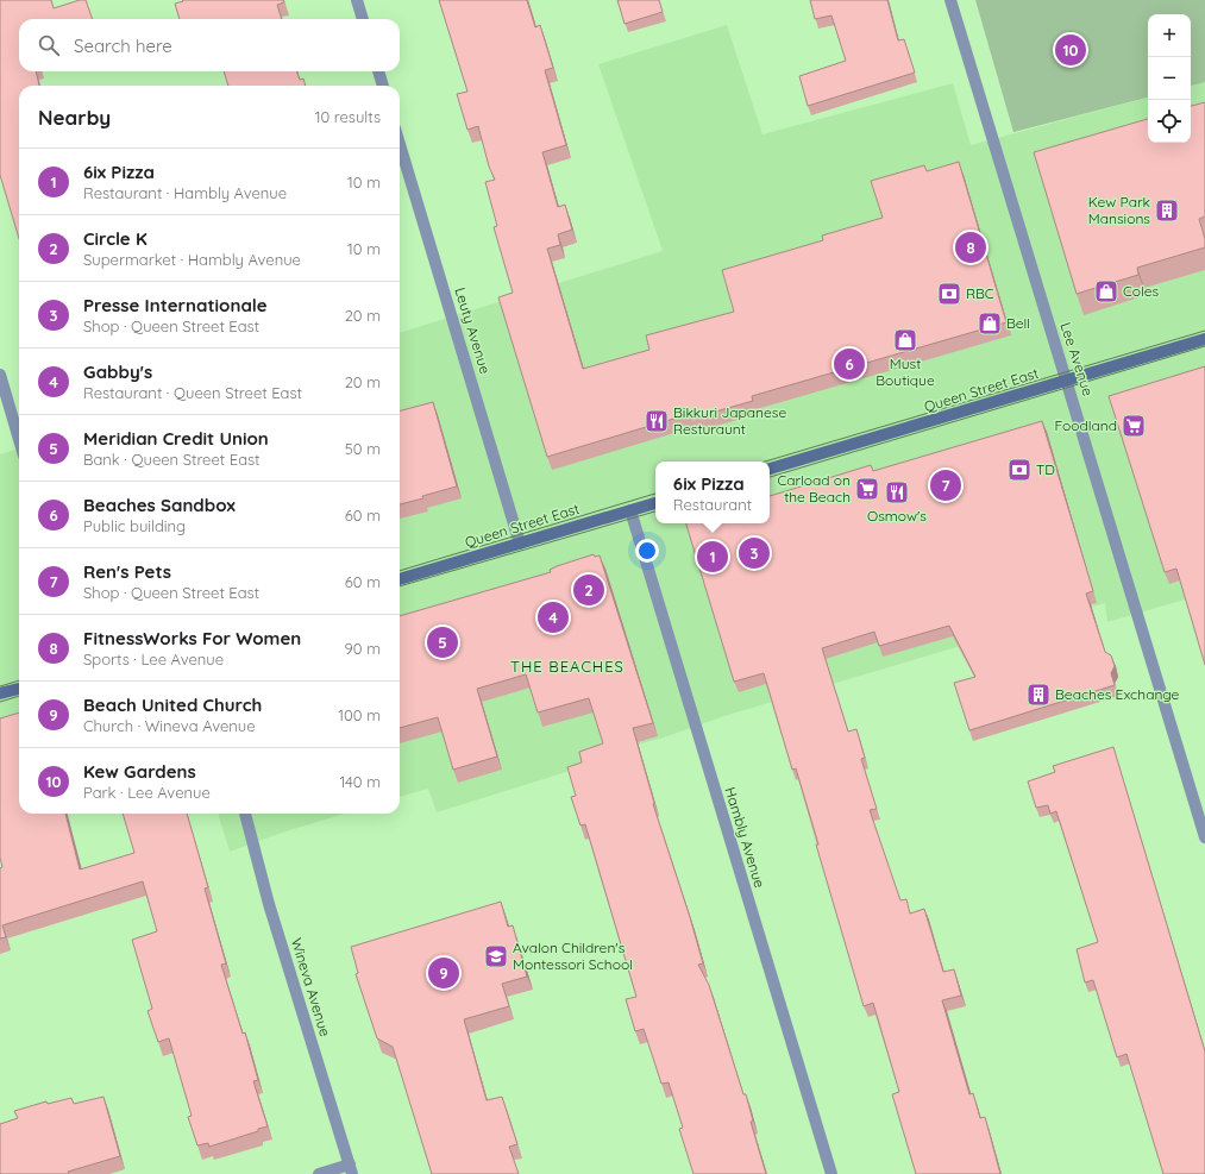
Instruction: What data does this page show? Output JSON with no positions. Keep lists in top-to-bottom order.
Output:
{
  "streets": {
    "main road": ["Queen Street East"],
    "street": [
      "Leuty Avenue",
      "Lee Avenue",
      "Hambly Avenue",
      "Wineva Avenue"
    ]
  },
  "crossings": [
    ["Leuty Avenue", "Queen Street East"],
    ["Lee Avenue", "Queen Street East"],
    ["Queen Street East", "Hambly Avenue"]
  ],
  "districts": ["THE BEACHES"],
  "places": {
    "building": ["Kew Park Mansions", "Beaches Exchange"],
    "shop": ["Coles", "Bell", "Must Boutique"],
    "bank": ["RBC", "TD"],
    "restaurant": ["Bikkuri Japanese Resturaunt", "Osmow's"],
    "supermarket": ["Foodland", "Carload on the Beach"],
    "school or university": ["Avalon Children's Montessori School"]
  },
  "page": {
    "map_buttons": ["+", "−"],
    "search": "Search here",
    "pins": [
      "10",
      "8",
      "6",
      "7",
      "3",
      "1",
      "2",
      "4",
      "5",
      "9"
    ],
    "heading": ["Nearby", "10 results"],
    "list": [
      {
        "mark": "1",
        "name": "6ix Pizza",
        "note": "Restaurant · Hambly Avenue",
        "value": "10 m"
      },
      {
        "mark": "2",
        "name": "Circle K",
        "note": "Supermarket · Hambly Avenue",
        "value": "10 m"
      },
      {
        "mark": "3",
        "name": "Presse Internationale",
        "note": "Shop · Queen Street East",
        "value": "20 m"
      },
      {
        "mark": "4",
        "name": "Gabby's",
        "note": "Restaurant · Queen Street East",
        "value": "20 m"
      },
      {
        "mark": "5",
        "name": "Meridian Credit Union",
        "note": "Bank · Queen Street East",
        "value": "50 m"
      },
      {
        "mark": "6",
        "name": "Beaches Sandbox",
        "note": "Public building",
        "value": "60 m"
      },
      {
        "mark": "7",
        "name": "Ren's Pets",
        "note": "Shop · Queen Street East",
        "value": "60 m"
      },
      {
        "mark": "8",
        "name": "FitnessWorks For Women",
        "note": "Sports · Lee Avenue",
        "value": "90 m"
      },
      {
        "mark": "9",
        "name": "Beach United Church",
        "note": "Church · Wineva Avenue",
        "value": "100 m"
      },
      {
        "mark": "10",
        "name": "Kew Gardens",
        "note": "Park · Lee Avenue",
        "value": "140 m"
      }
    ],
    "popup": ["6ix Pizza", "Restaurant"]
  }
}
